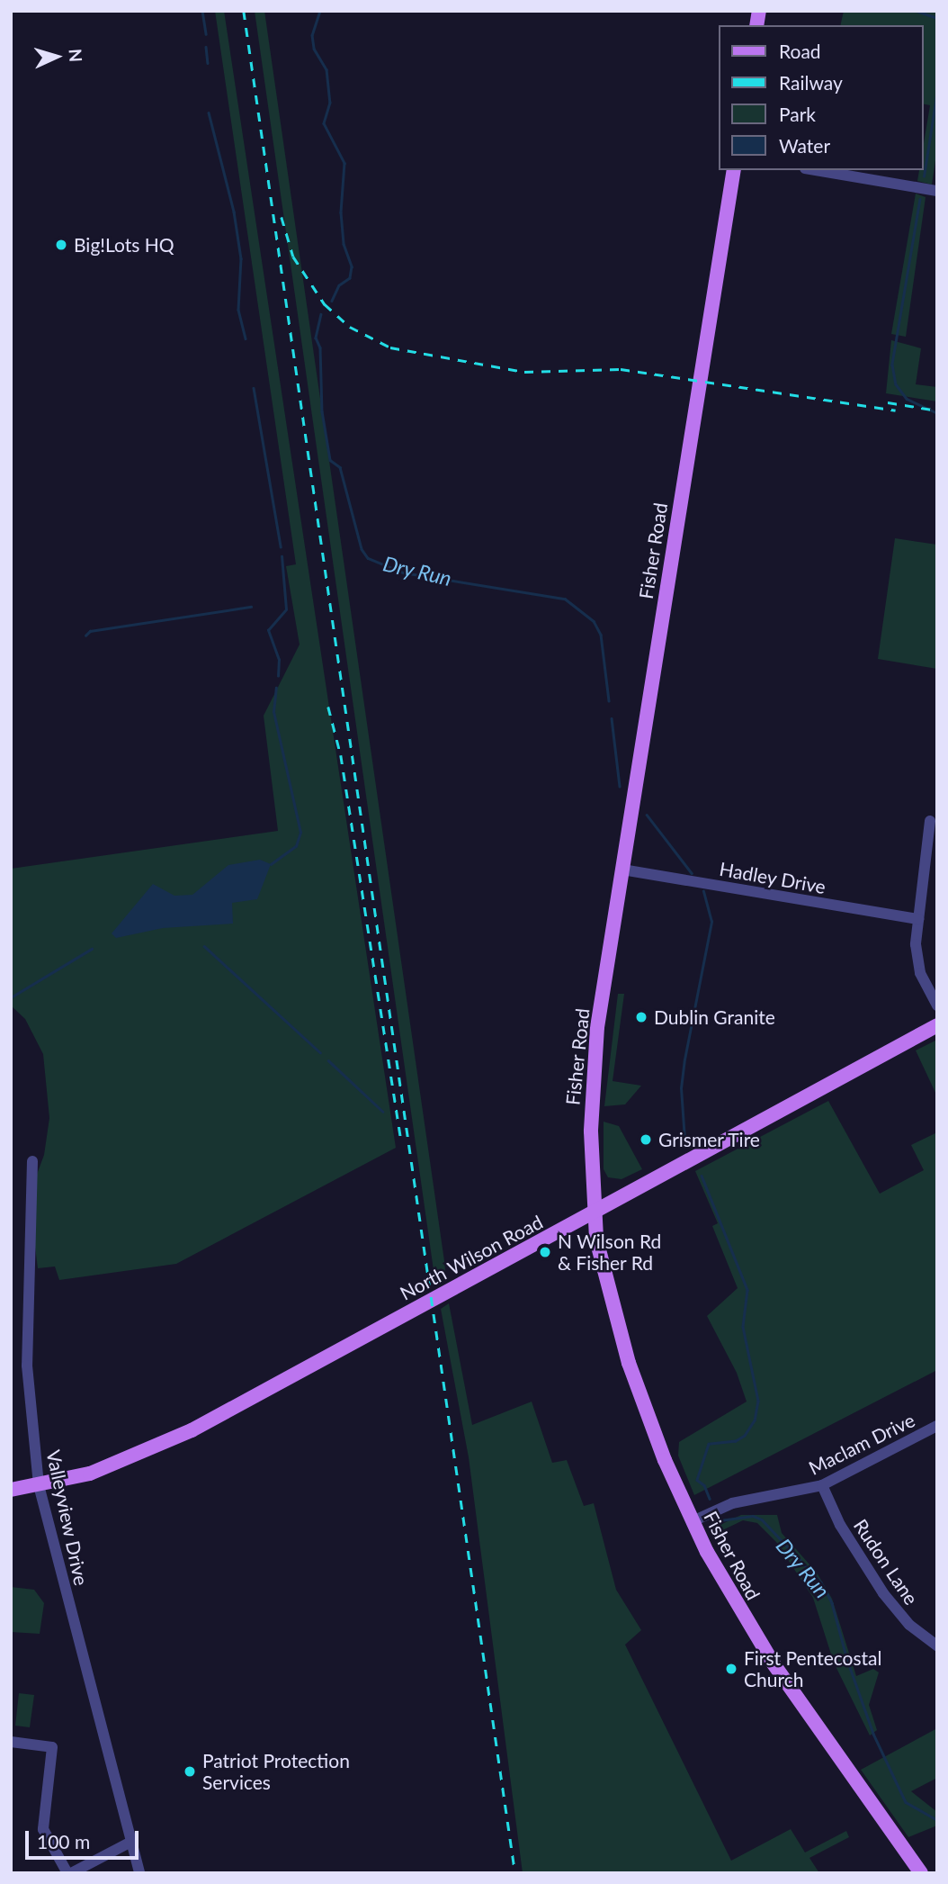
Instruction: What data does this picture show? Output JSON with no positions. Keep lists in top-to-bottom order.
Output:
{
  "streets": {
    "main road": ["Fisher Road", "North Wilson Road"],
    "street": [
      "Hadley Drive",
      "Maclam Drive",
      "Valleyview Drive",
      "Rudon Lane"
    ]
  },
  "crossings": [
    ["Fisher Road", "Hadley Drive"],
    ["Fisher Road", "North Wilson Road"],
    ["Fisher Road", "Maclam Drive"],
    ["North Wilson Road", "Valleyview Drive"],
    ["Maclam Drive", "Rudon Lane"]
  ],
  "water": ["Dry Run"],
  "places": [
    "Big!Lots HQ",
    "Dublin Granite",
    "Grismer Tire",
    "N Wilson Rd & Fisher Rd",
    "First Pentecostal Church",
    "Patriot Protection Services"
  ],
  "legend": [
    "Road",
    "Railway",
    "Park",
    "Water"
  ],
  "scale_bar": "100 m",
  "north": "right"
}
